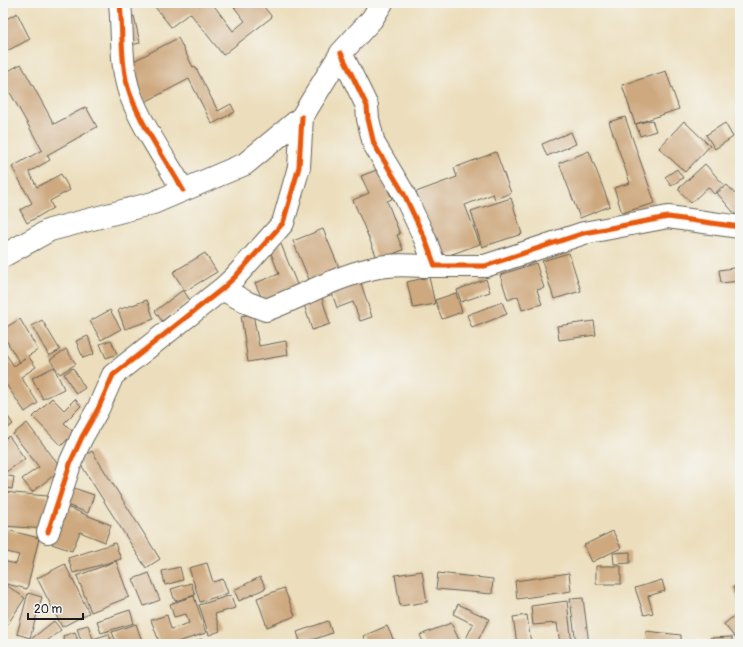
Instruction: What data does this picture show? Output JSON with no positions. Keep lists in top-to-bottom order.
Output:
{
  "scale_bar": "20 m"
}
